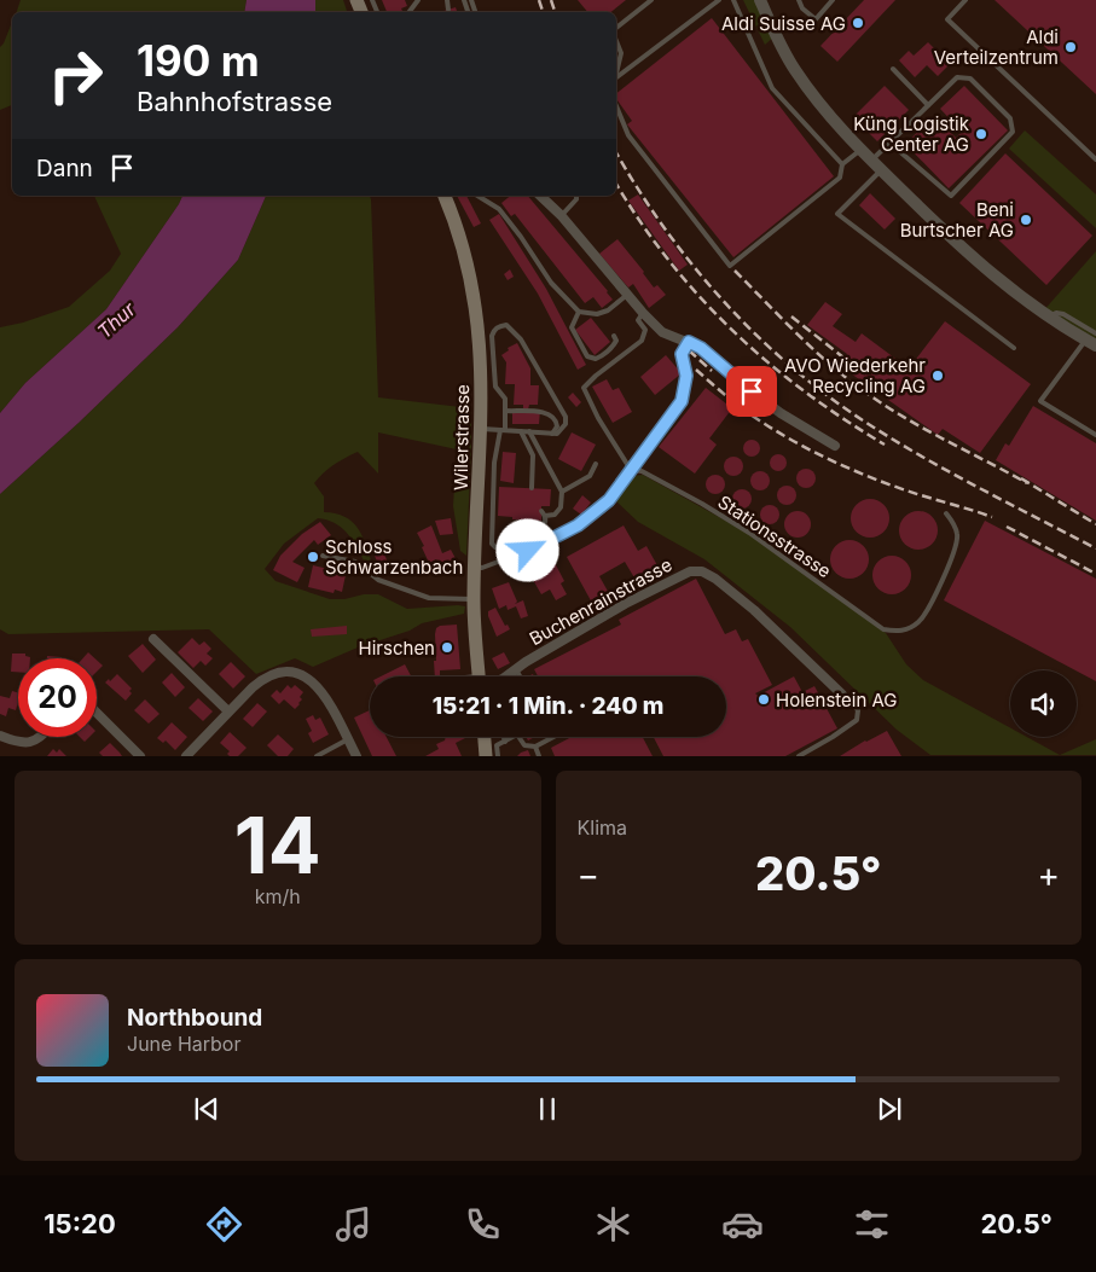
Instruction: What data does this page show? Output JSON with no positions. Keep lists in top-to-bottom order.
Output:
{
  "streets": {
    "main road": ["Wilerstrasse"],
    "street": ["Buchenrainstrasse"],
    "lane": ["Stationsstrasse"]
  },
  "water": ["Thur"],
  "places": [
    "Aldi Suisse AG",
    "Aldi Verteilzentrum",
    "Küng Logistik Center AG",
    "Beni Burtscher AG",
    "AVO Wiederkehr Recycling AG",
    "Schloss Schwarzenbach",
    "Hirschen",
    "Holenstein AG"
  ],
  "page": {
    "turn": ["190 m", "Bahnhofstrasse"],
    "then": "Dann",
    "limit": "20",
    "trip": "15:21 · 1 Min. · 240 m",
    "tile": [
      ["14", "km/h"],
      "Klima"
    ],
    "heat": ["−", "20.5°", "+"],
    "song": ["Northbound", "June Harbor"],
    "tabs": ["15:20", "20.5°"]
  }
}
